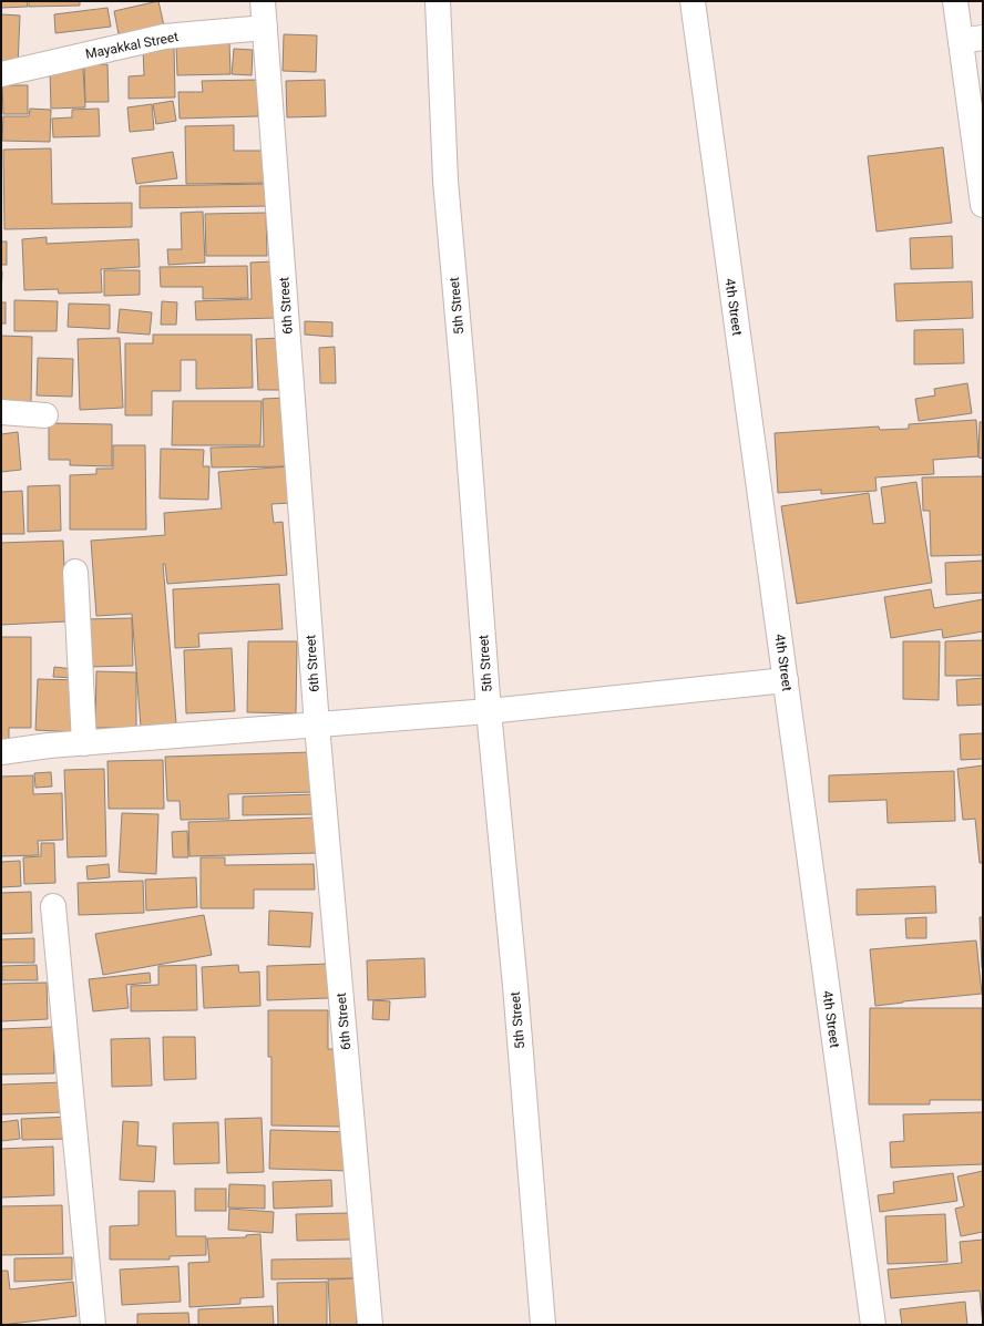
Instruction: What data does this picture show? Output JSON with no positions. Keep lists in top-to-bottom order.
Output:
{
  "streets": {
    "street": [
      "Mayakkal Street",
      "6th Street",
      "5th Street",
      "4th Street"
    ]
  },
  "crossings": [
    ["Mayakkal Street", "6th Street"]
  ]
}
